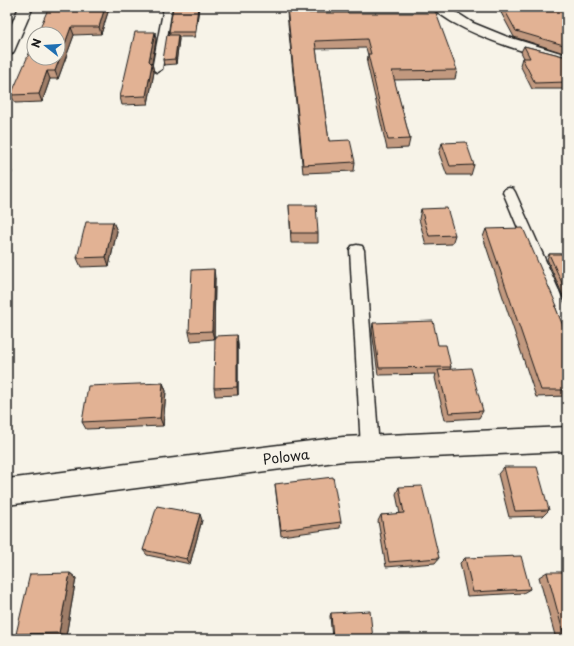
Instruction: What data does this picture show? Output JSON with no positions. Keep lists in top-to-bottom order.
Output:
{
  "streets": {
    "street": ["Polowa"]
  },
  "north": "left"
}
